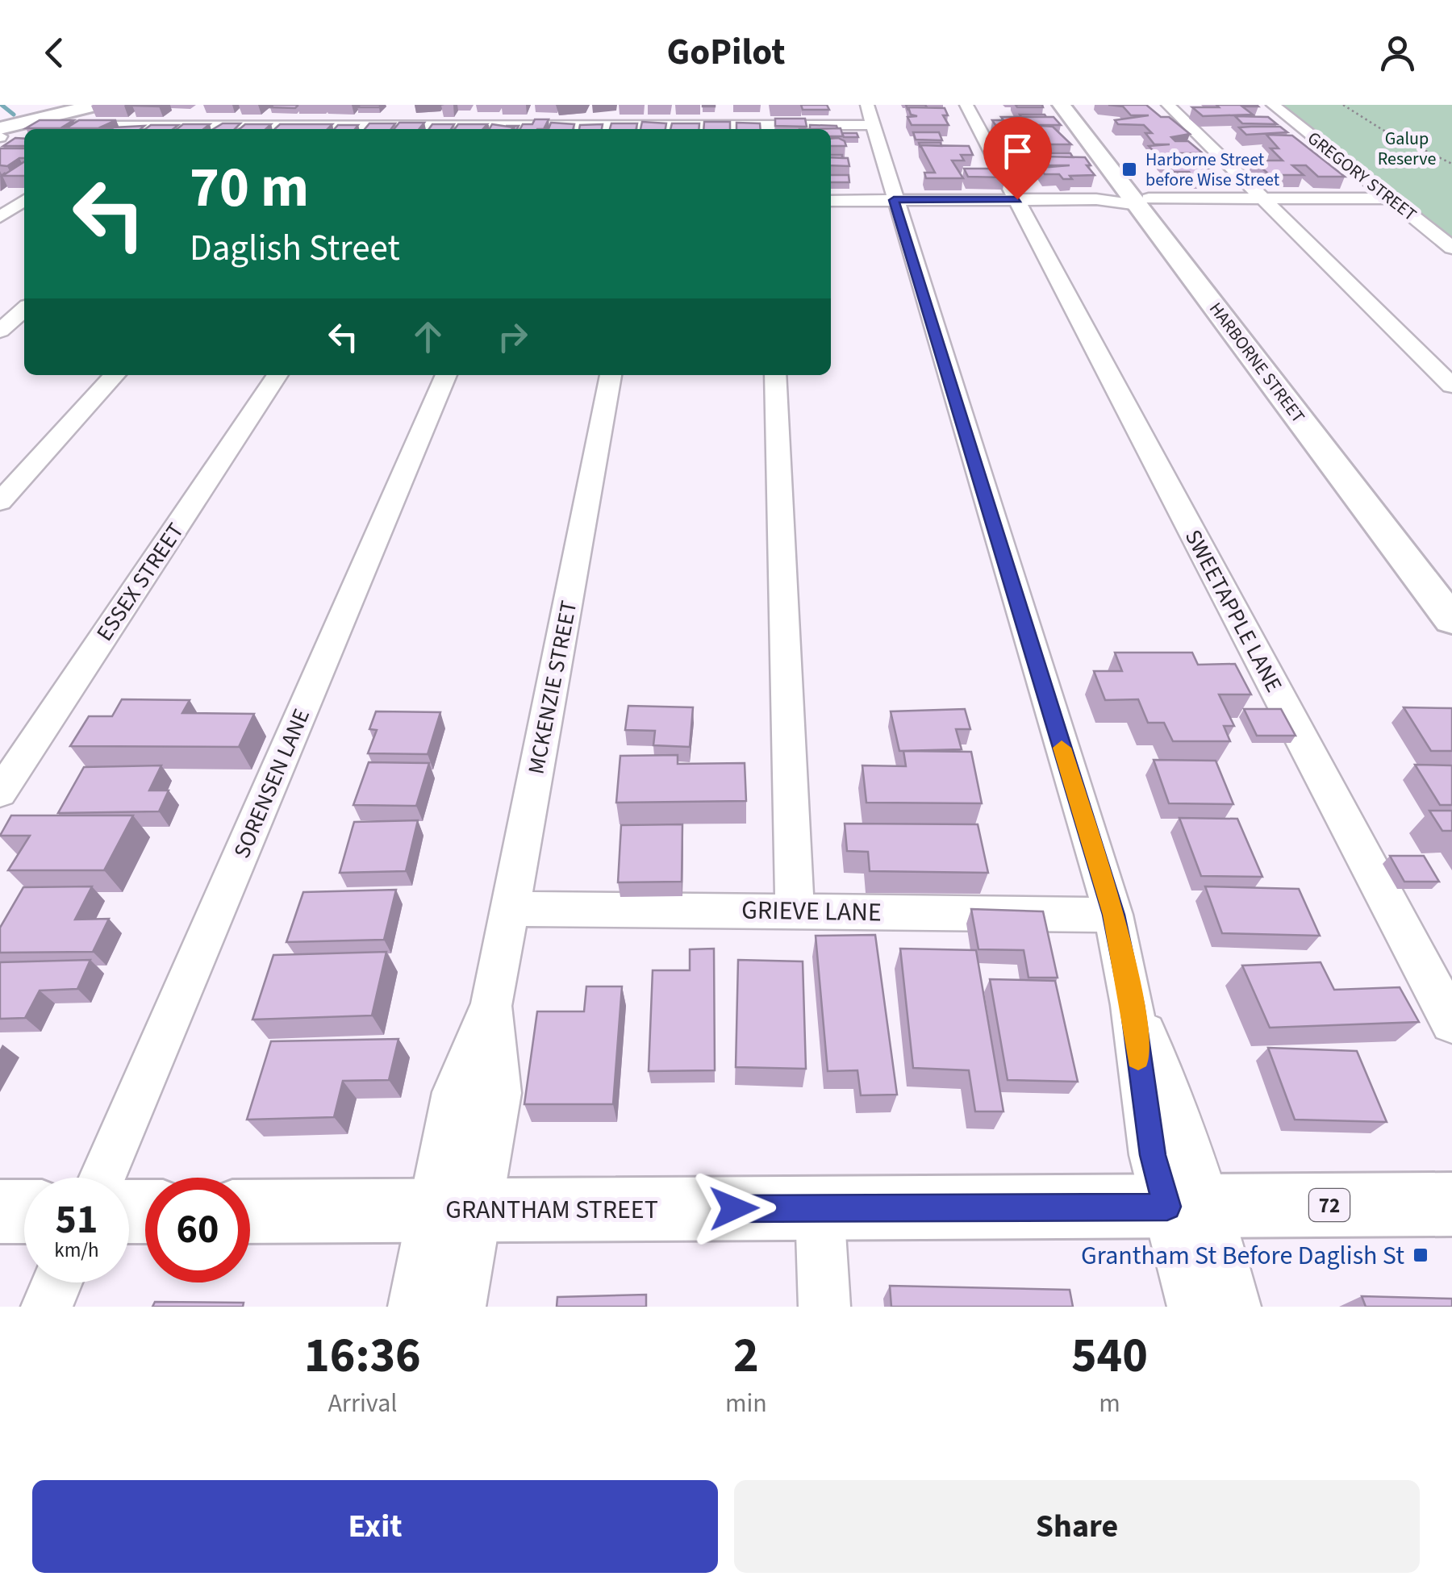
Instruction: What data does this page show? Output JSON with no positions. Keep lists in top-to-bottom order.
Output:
{
  "streets": {
    "main road": ["HARBORNE STREET", "72", "GRANTHAM STREET"],
    "street": [
      "GREGORY STREET",
      "ESSEX STREET",
      "SWEETAPPLE LANE",
      "MCKENZIE STREET",
      "SORENSEN LANE",
      "GRIEVE LANE"
    ]
  },
  "crossings": [
    ["MCKENZIE STREET", "GRIEVE LANE"],
    ["MCKENZIE STREET", "GRANTHAM STREET"]
  ],
  "parks": ["Galup Reserve"],
  "places": {
    "transit": ["Harborne Street before Wise Street", "Grantham St Before Daglish St"]
  },
  "page": {
    "header": "GoPilot",
    "turn": ["70 m", "Daglish Street"],
    "speed": "51 km/h",
    "limit": "60",
    "eta": [
      "16:36",
      "Arrival",
      "2",
      "min",
      "540",
      "m"
    ],
    "buttons": ["Exit", "Share"]
  }
}
